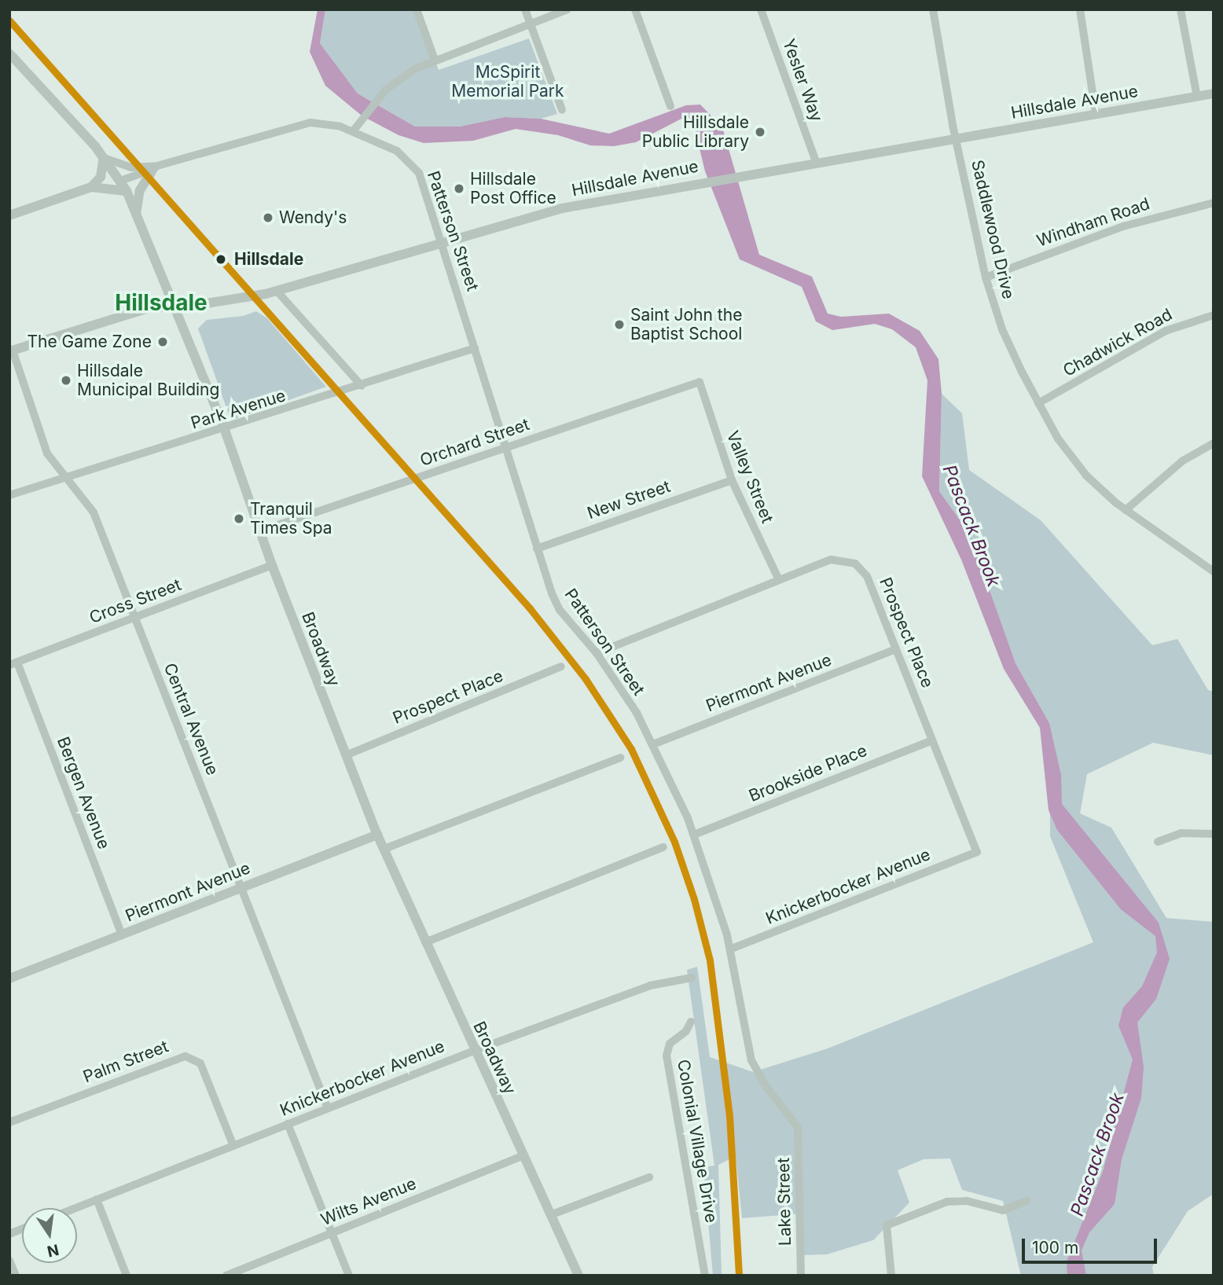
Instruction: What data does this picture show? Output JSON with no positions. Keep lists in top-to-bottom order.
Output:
{
  "streets": {
    "street": [
      "Yesler Way",
      "Hillsdale Avenue",
      "Windham Road",
      "Saddlewood Drive",
      "Patterson Street",
      "Chadwick Road",
      "Park Avenue",
      "Orchard Street",
      "Valley Street",
      "New Street",
      "Cross Street",
      "Prospect Place",
      "Broadway",
      "Piermont Avenue",
      "Central Avenue",
      "Brookside Place",
      "Bergen Avenue",
      "Knickerbocker Avenue",
      "Palm Street",
      "Colonial Village Drive",
      "Wilts Avenue",
      "Lake Street"
    ]
  },
  "crossings": [
    ["Yesler Way", "Hillsdale Avenue"],
    ["Hillsdale Avenue", "Saddlewood Drive"],
    ["Hillsdale Avenue", "Patterson Street"],
    ["Hillsdale Avenue", "Broadway"],
    ["Hillsdale Avenue", "Central Avenue"],
    ["Windham Road", "Saddlewood Drive"],
    ["Saddlewood Drive", "Chadwick Road"],
    ["Patterson Street", "Park Avenue"],
    ["Patterson Street", "Orchard Street"],
    ["Patterson Street", "New Street"],
    ["Patterson Street", "Prospect Place"],
    ["Patterson Street", "Piermont Avenue"],
    ["Patterson Street", "Brookside Place"],
    ["Patterson Street", "Knickerbocker Avenue"],
    ["Patterson Street", "Lake Street"],
    ["Park Avenue", "Broadway"],
    ["Park Avenue", "Central Avenue"],
    ["Orchard Street", "Valley Street"],
    ["Orchard Street", "Broadway"],
    ["Valley Street", "New Street"],
    ["Valley Street", "Prospect Place"],
    ["Cross Street", "Broadway"],
    ["Cross Street", "Central Avenue"],
    ["Cross Street", "Bergen Avenue"],
    ["Prospect Place", "Broadway"],
    ["Prospect Place", "Piermont Avenue"],
    ["Prospect Place", "Brookside Place"],
    ["Prospect Place", "Knickerbocker Avenue"],
    ["Broadway", "Piermont Avenue"],
    ["Broadway", "Knickerbocker Avenue"],
    ["Broadway", "Wilts Avenue"],
    ["Piermont Avenue", "Central Avenue"],
    ["Piermont Avenue", "Bergen Avenue"],
    ["Central Avenue", "Knickerbocker Avenue"],
    ["Knickerbocker Avenue", "Palm Street"]
  ],
  "districts": ["Hillsdale"],
  "water": ["Pascack Brook"],
  "parks": ["McSpirit Memorial Park"],
  "places": [
    "Hillsdale Public Library",
    "Hillsdale Post Office",
    "Wendy's",
    "Hillsdale",
    "Saint John the Baptist School",
    "The Game Zone",
    "Hillsdale Municipal Building",
    "Tranquil Times Spa"
  ],
  "scale_bar": "100 m",
  "north": "bottom"
}
